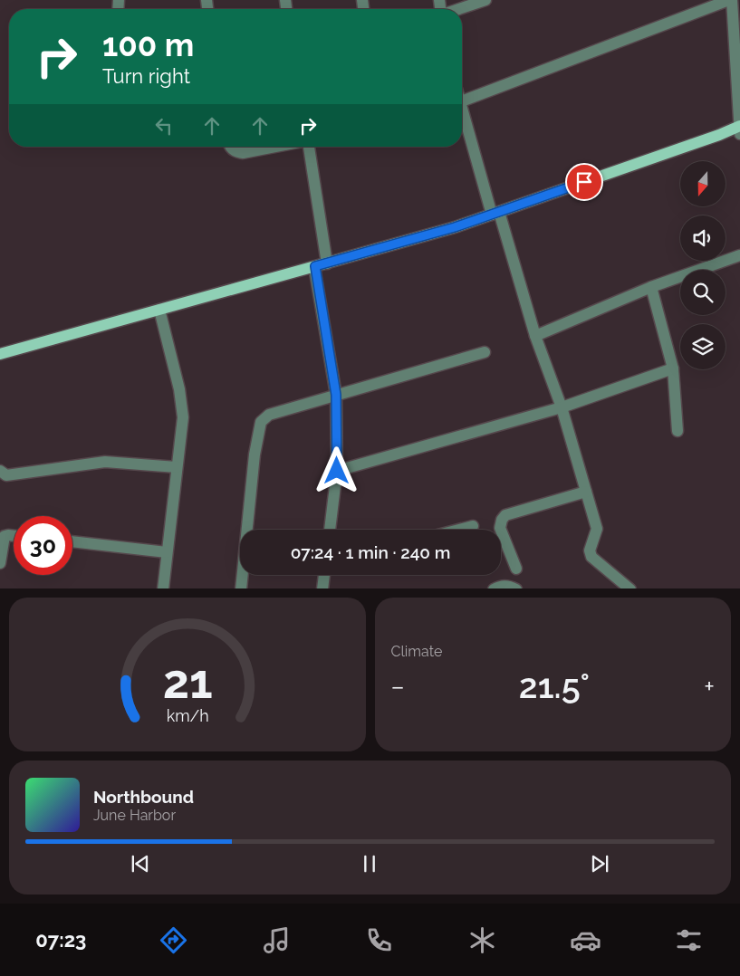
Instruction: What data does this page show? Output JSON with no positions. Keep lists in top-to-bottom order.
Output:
{
  "north": "bottom",
  "page": {
    "turn": ["100 m", "Turn right"],
    "limit": "30",
    "trip": "07:24 · 1 min · 240 m",
    "tile": "Climate",
    "heat": ["−", "21.5°", "+"],
    "song": ["Northbound", "June Harbor"],
    "tabs": "07:23",
    "gauge": ["21", "km/h"]
  }
}
